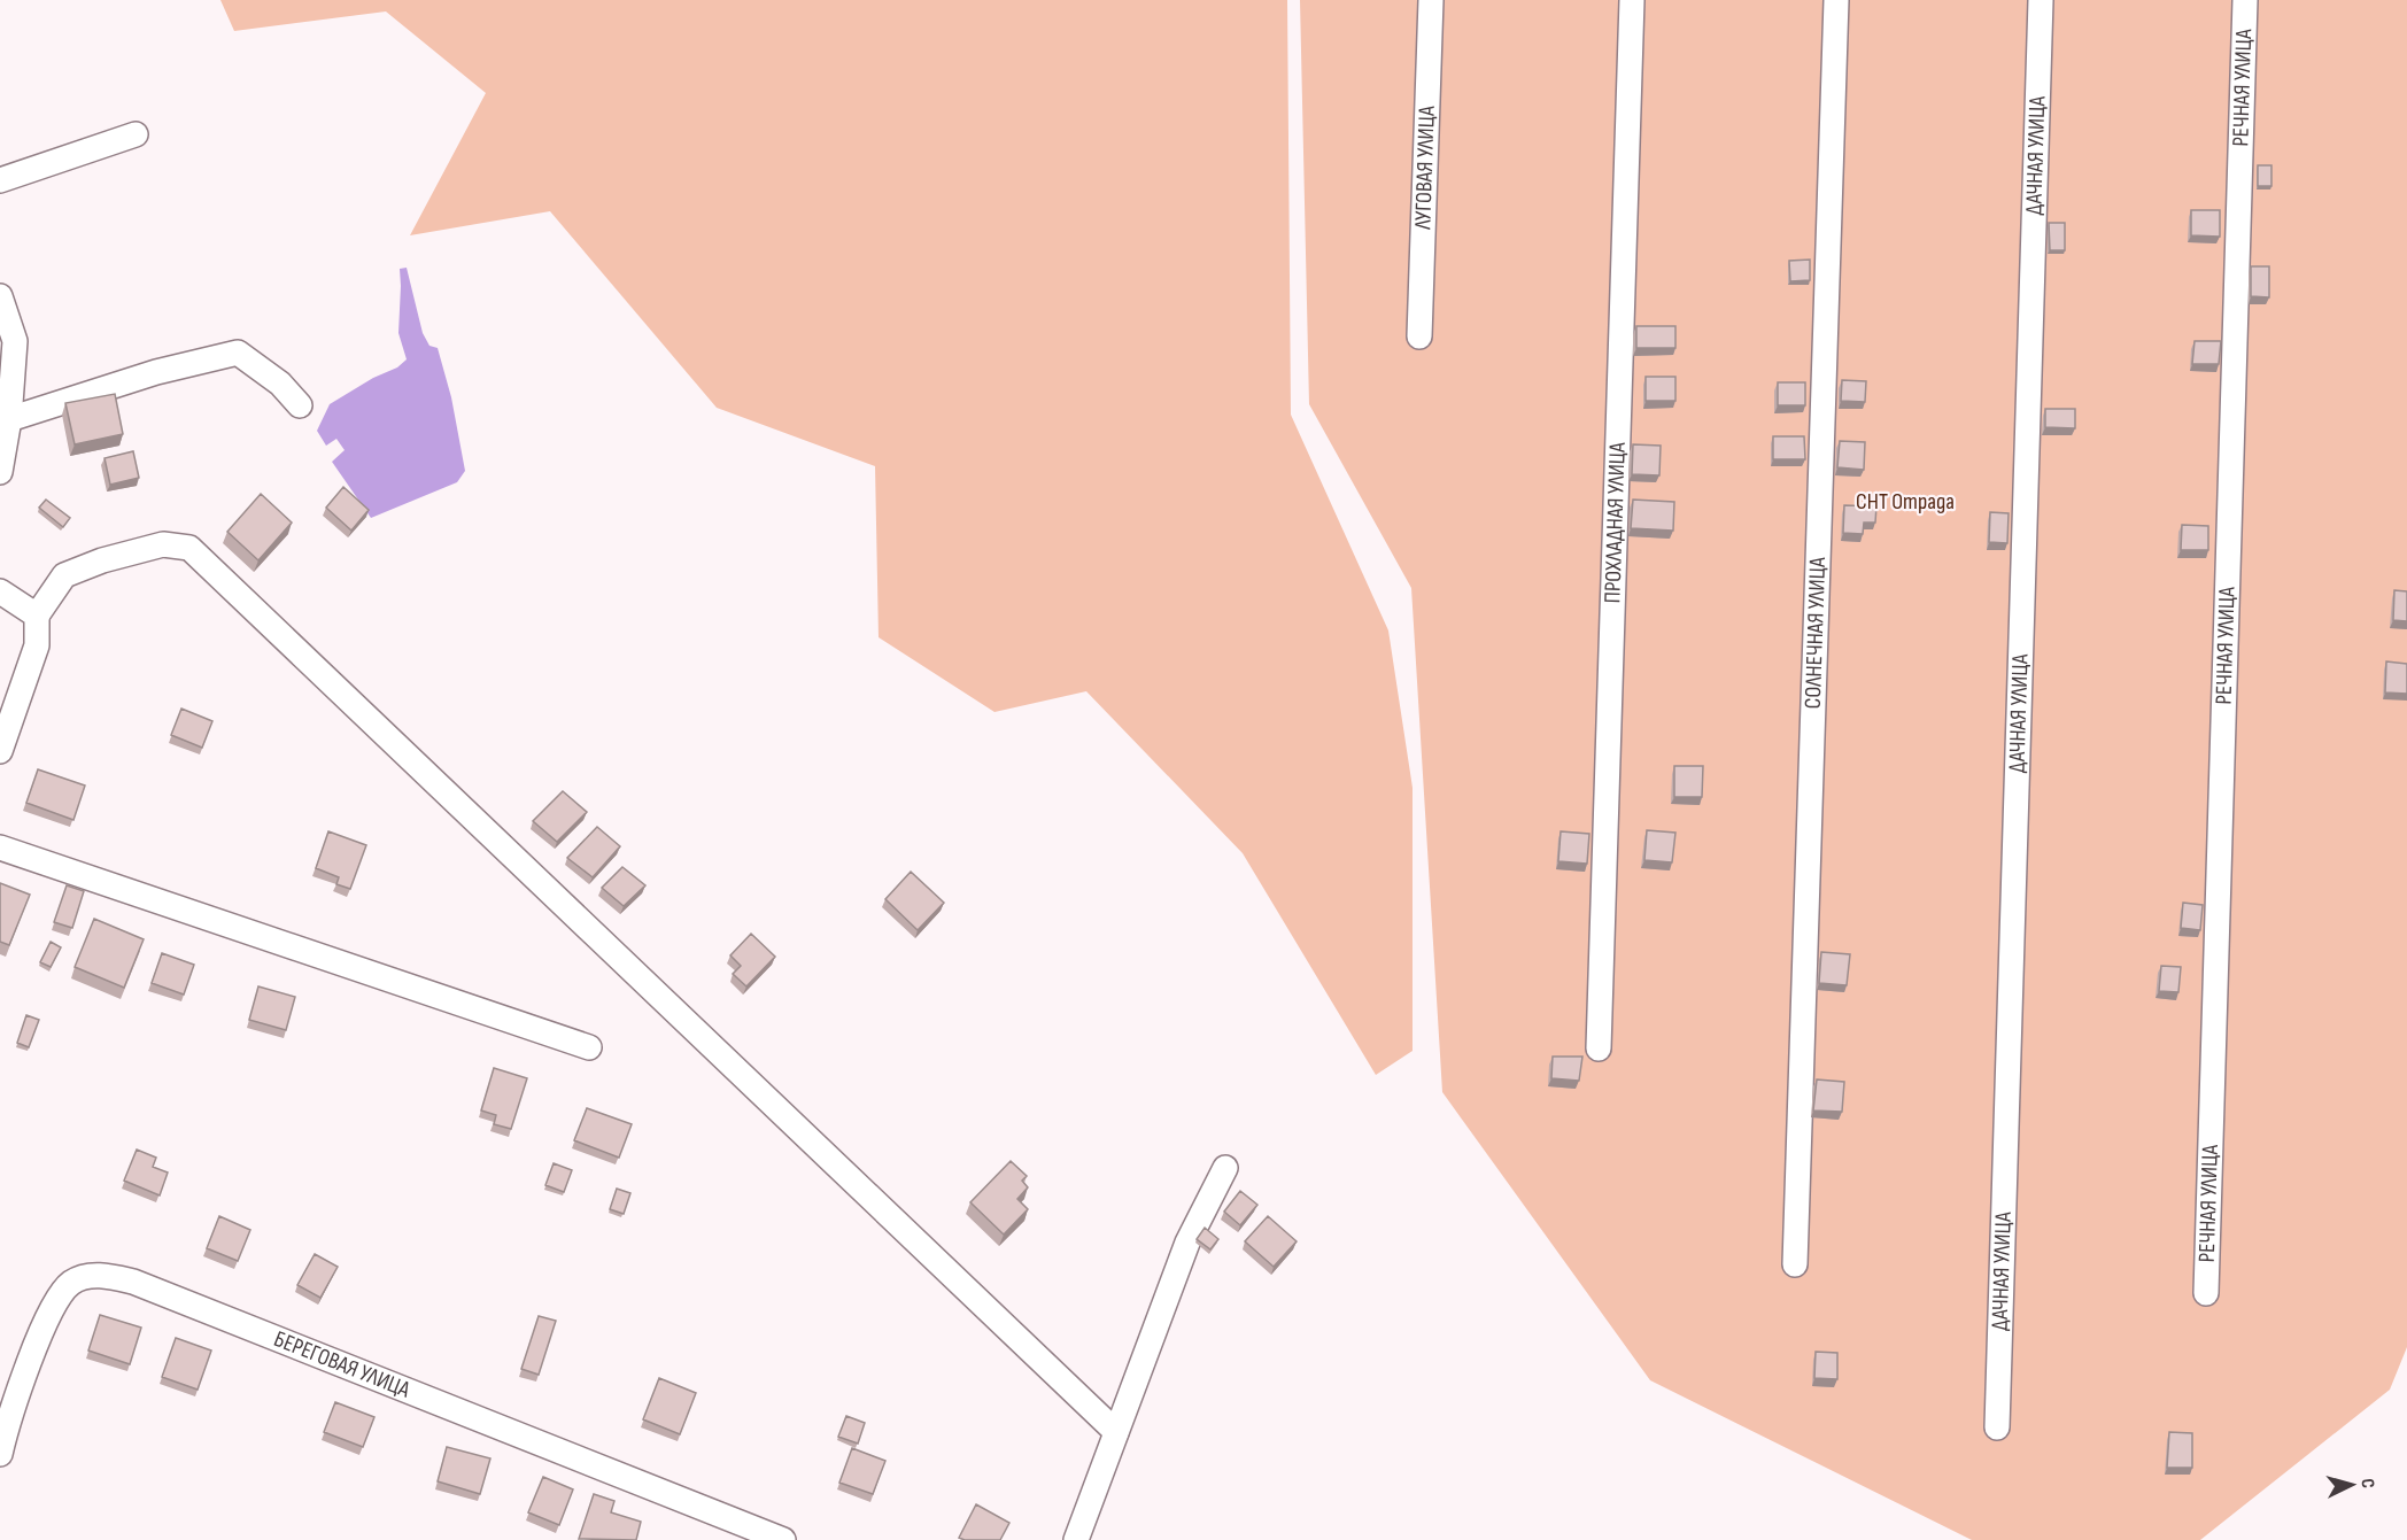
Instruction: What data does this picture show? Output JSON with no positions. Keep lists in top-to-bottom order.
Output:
{
  "streets": {
    "street": [
      "РЕЧНАЯ УЛИЦА",
      "ДАЧНАЯ УЛИЦА",
      "ЛУГОВАЯ УЛИЦА",
      "ПРОХЛАДНАЯ УЛИЦА",
      "СОЛНЕЧНАЯ УЛИЦА",
      "БЕРЕГОВАЯ УЛИЦА"
    ]
  },
  "parks": ["СНТ Отрада"],
  "north": "right"
}
